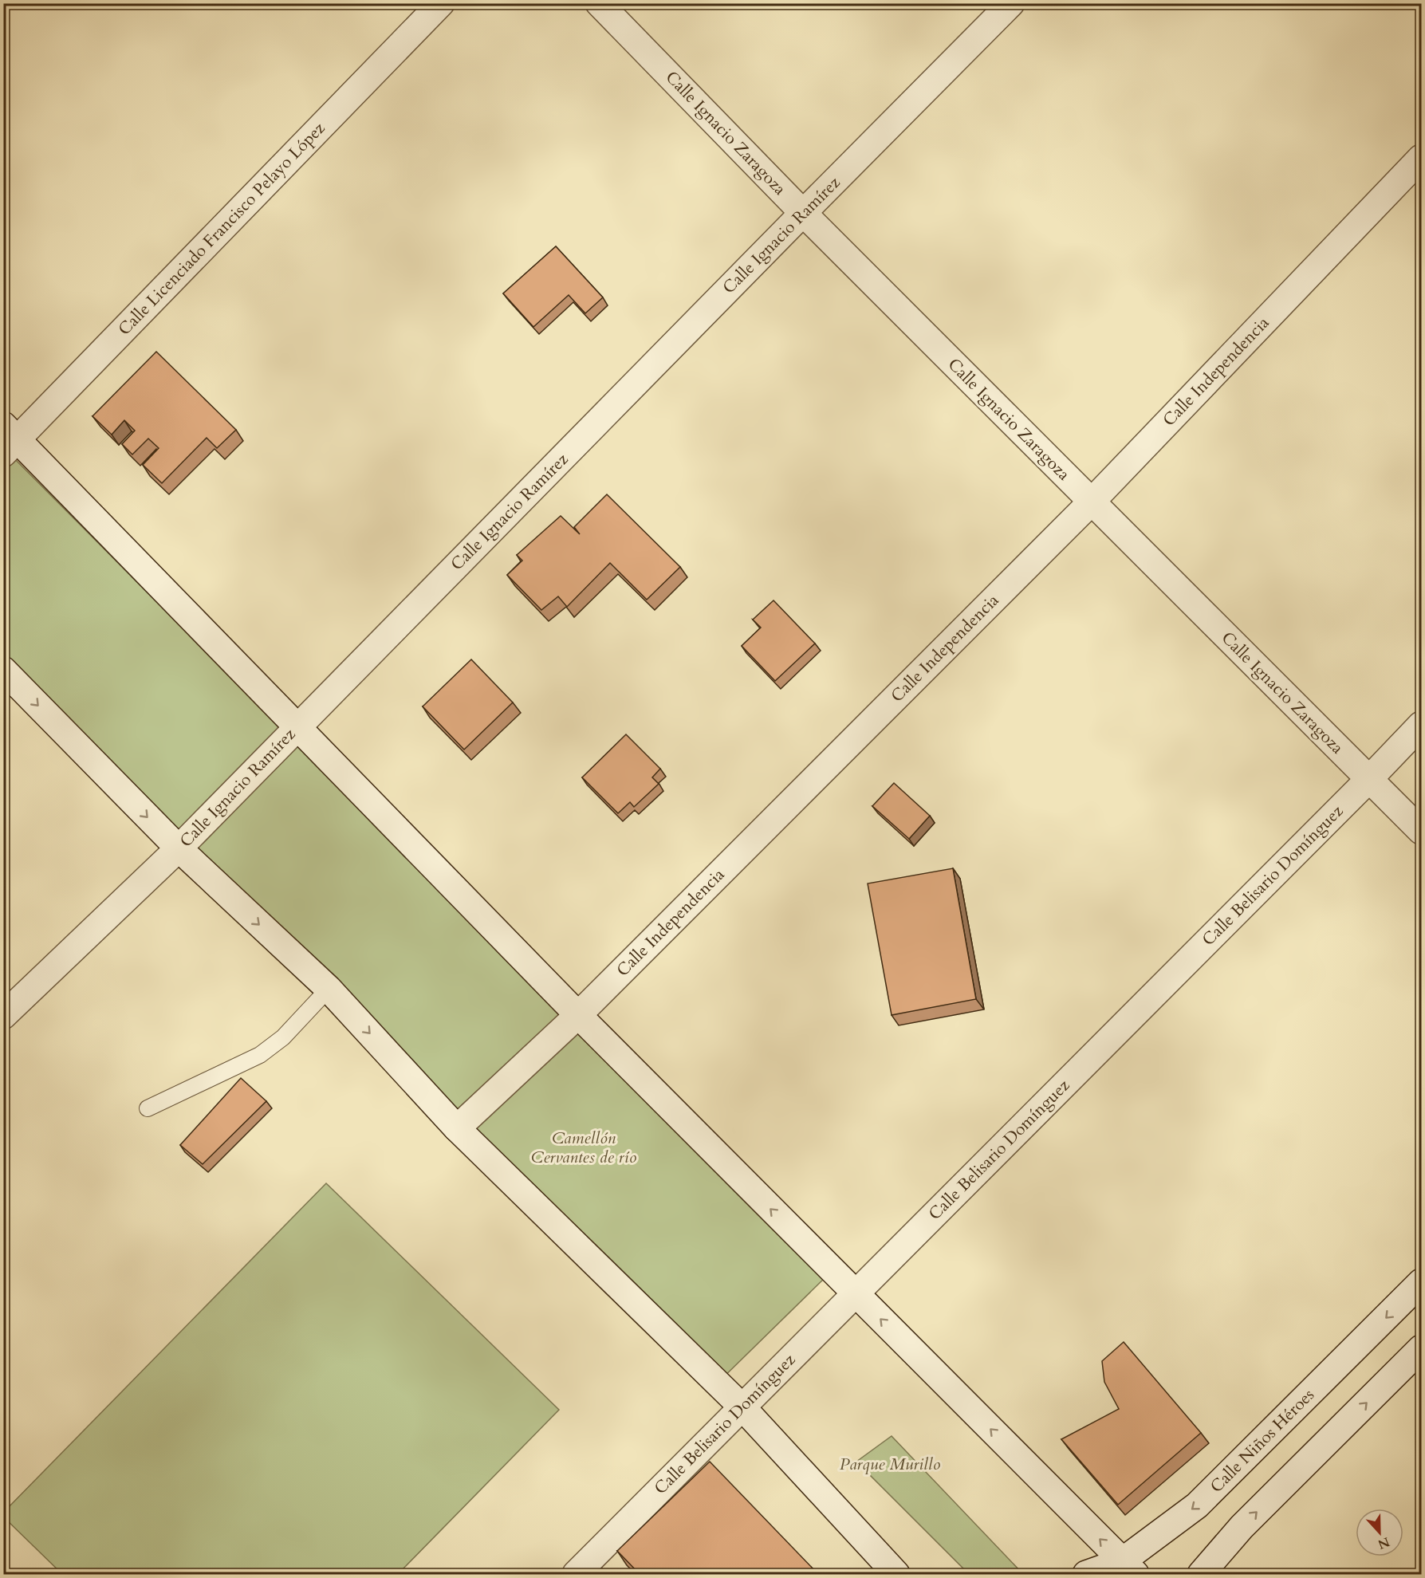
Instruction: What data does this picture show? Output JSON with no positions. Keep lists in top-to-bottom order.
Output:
{
  "streets": {
    "street": [
      "Calle Ignacio Zaragoza",
      "Calle Licenciado Francisco Pelayo López",
      "Calle Ignacio Ramírez",
      "Calle Independencia",
      "Calle Belisario Domínguez",
      "Calle Niños Héroes"
    ]
  },
  "crossings": [
    ["Calle Ignacio Zaragoza", "Calle Ignacio Ramírez"],
    ["Calle Ignacio Zaragoza", "Calle Independencia"],
    ["Calle Ignacio Zaragoza", "Calle Belisario Domínguez"]
  ],
  "parks": ["Camellón Cervantes de río", "Parque Murillo"],
  "north": "bottom"
}
